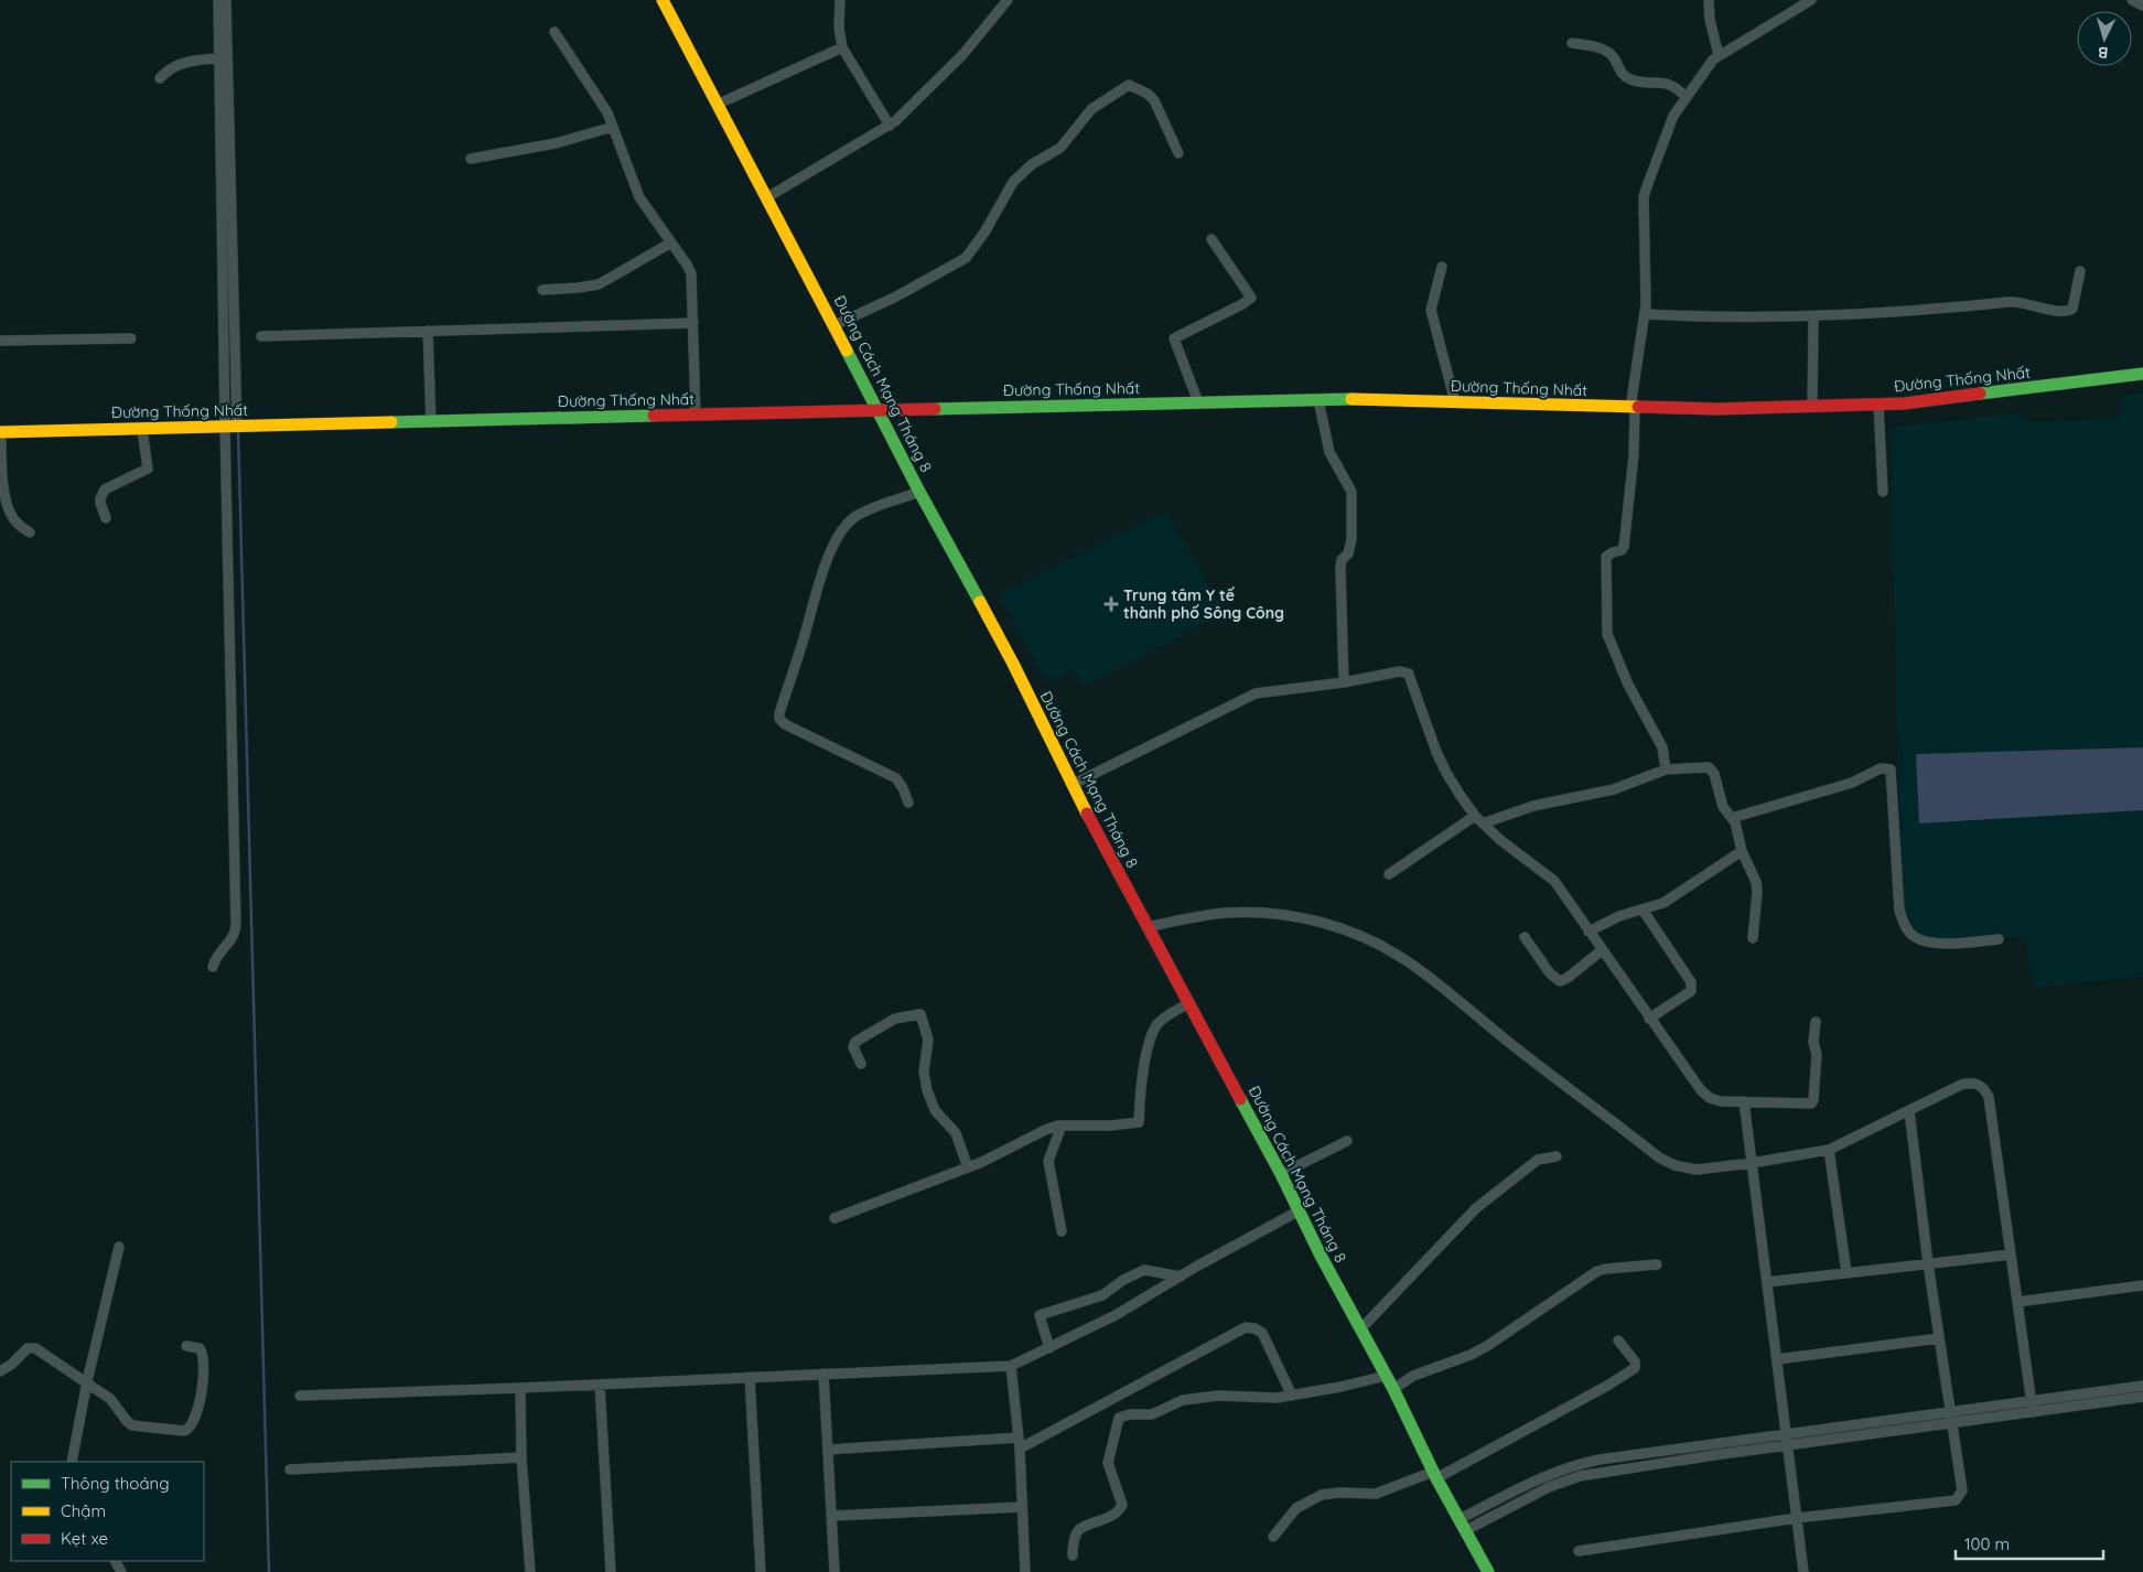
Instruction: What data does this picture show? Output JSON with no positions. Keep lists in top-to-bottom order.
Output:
{
  "streets": {
    "street": ["Đường Thống Nhất", "Đường Cách Mạng Tháng 8"]
  },
  "crossings": [
    ["Đường Thống Nhất", "Đường Cách Mạng Tháng 8"]
  ],
  "places": {
    "health": ["Trung tâm Y tế thành phố Sông Công"]
  },
  "legend": ["Thông thoáng", "Chậm", "Kẹt xe"],
  "scale_bar": "100 m",
  "north": "bottom"
}
